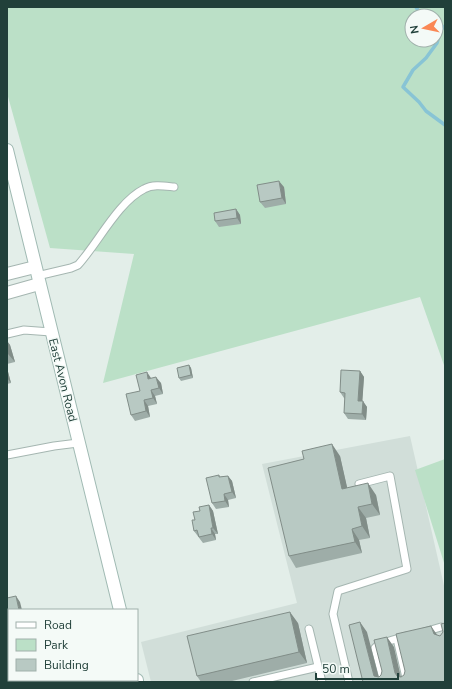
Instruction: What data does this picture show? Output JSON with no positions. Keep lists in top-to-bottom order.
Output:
{
  "streets": {
    "main road": ["East Avon Road"]
  },
  "legend": ["Road", "Park", "Building"],
  "scale_bar": "50 m",
  "north": "left"
}
